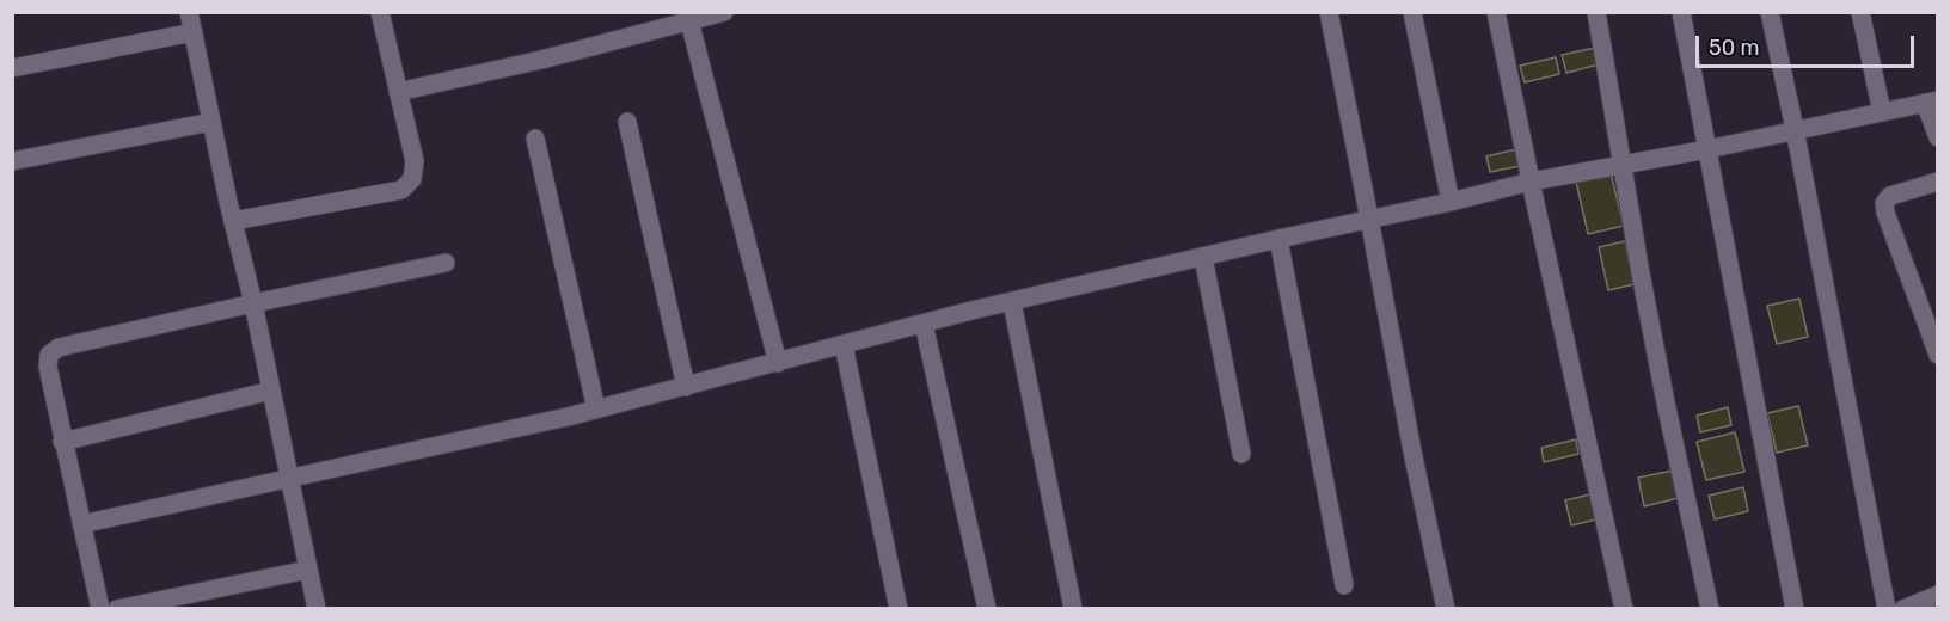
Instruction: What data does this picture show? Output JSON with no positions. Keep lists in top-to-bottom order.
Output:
{
  "scale_bar": "50 m"
}
